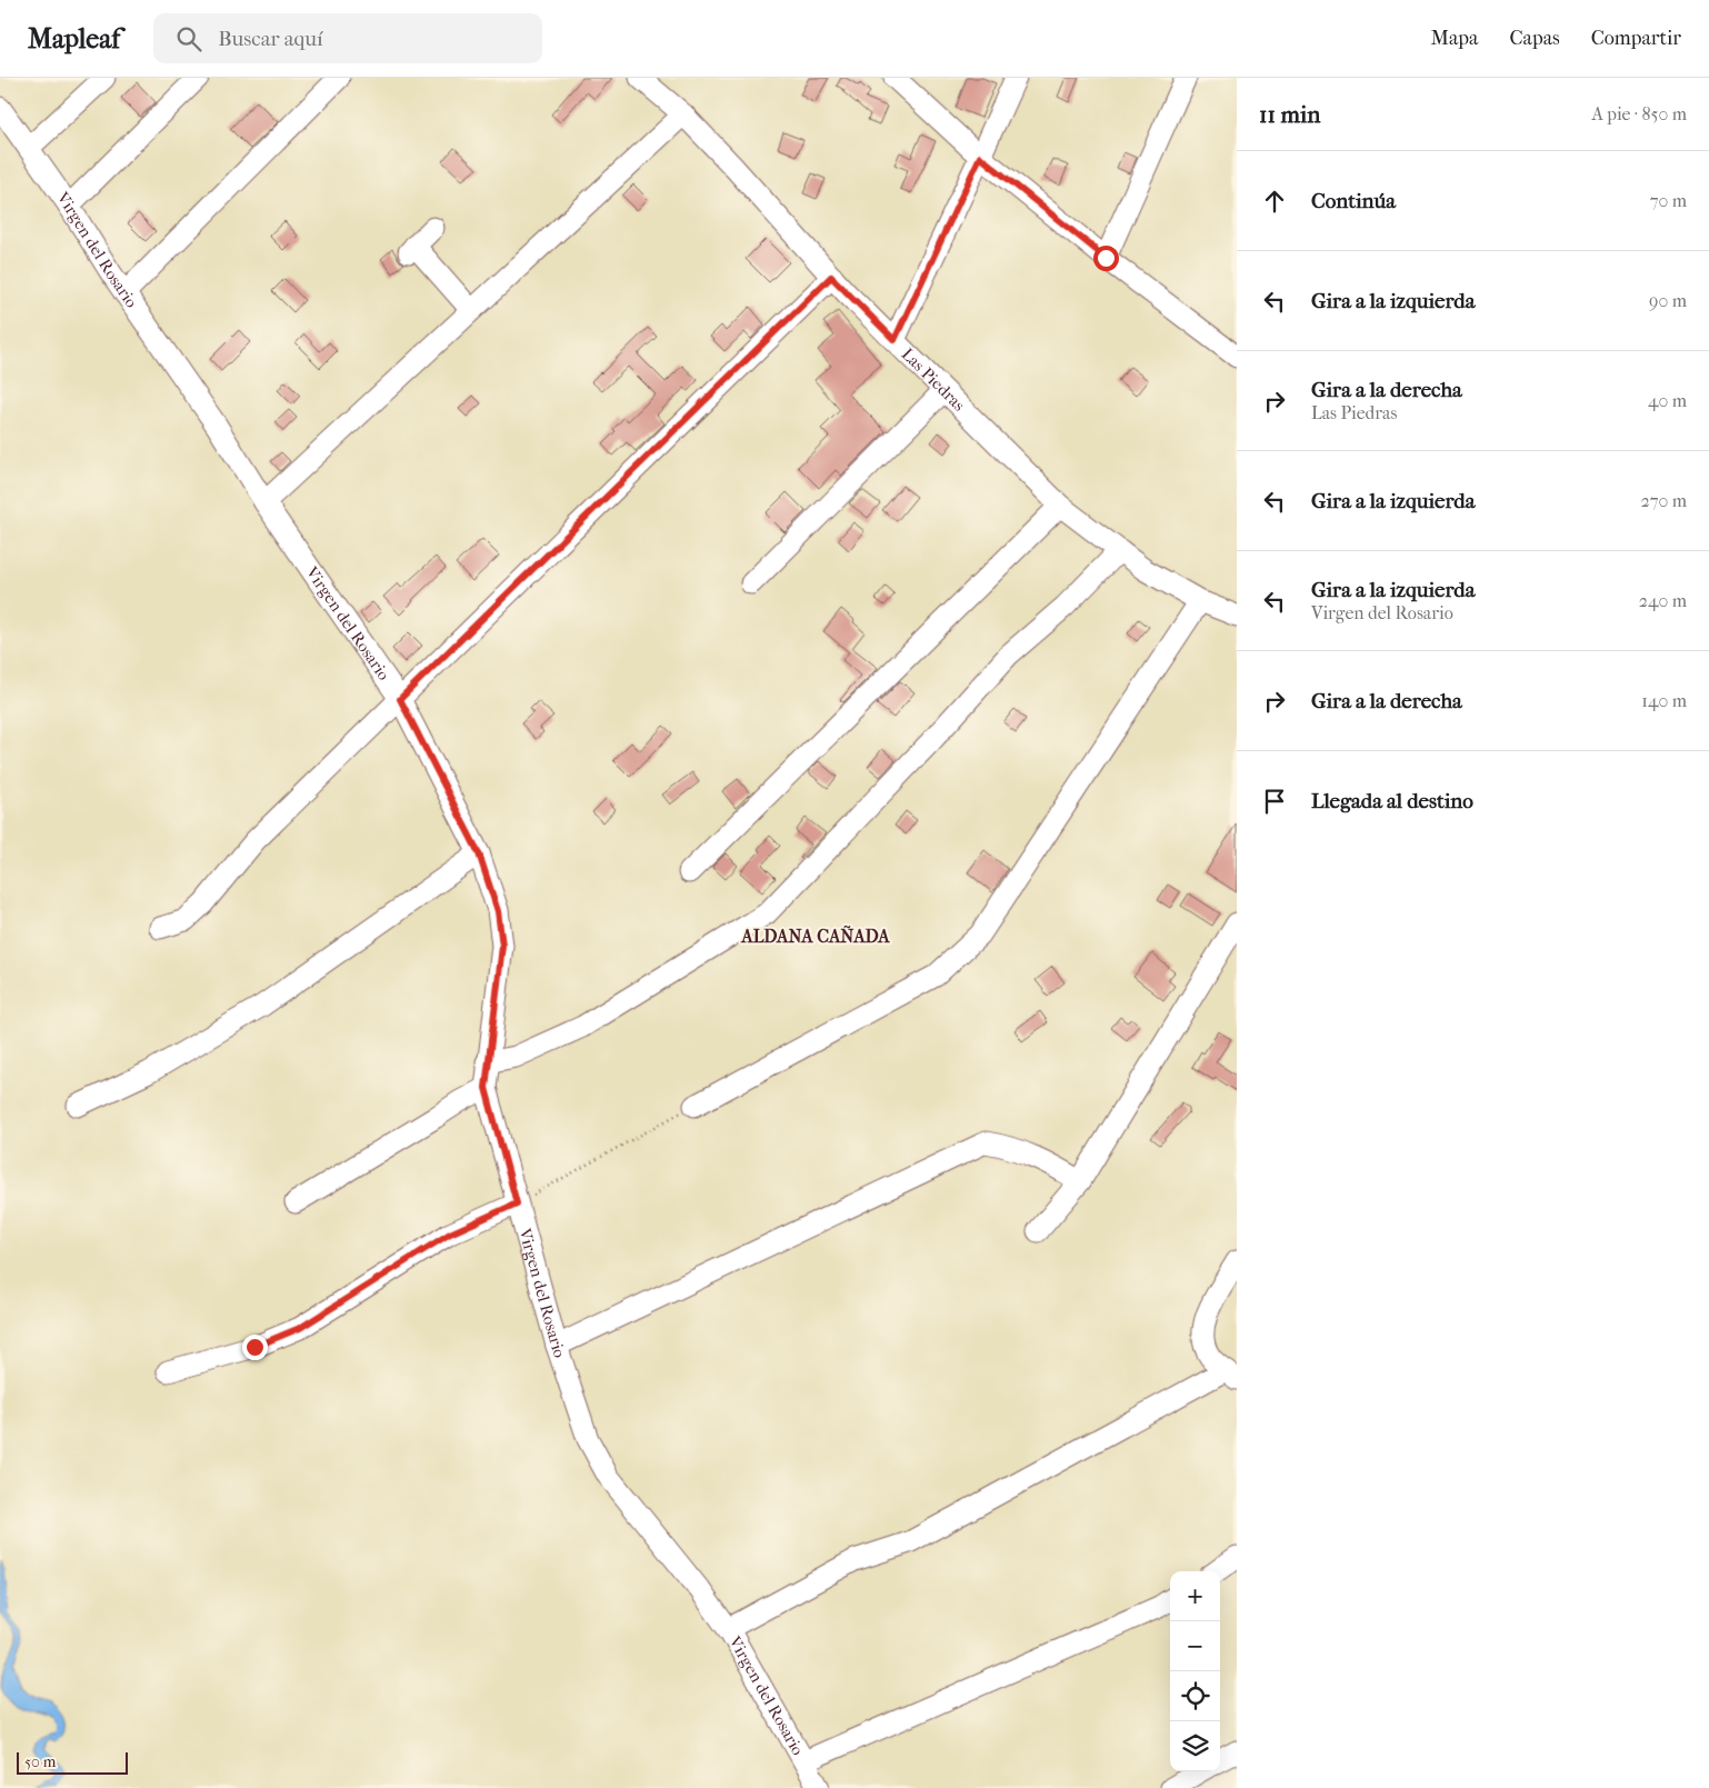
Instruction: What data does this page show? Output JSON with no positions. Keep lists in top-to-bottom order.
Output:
{
  "streets": {
    "street": ["Virgen del Rosario", "Las Piedras"]
  },
  "districts": ["ALDANA CAÑADA"],
  "scale_bar": "50 m",
  "page": {
    "header": "Mapleaf",
    "search": "Buscar aquí",
    "nav": ["Mapa", "Capas", "Compartir"],
    "heading": ["11 min", "A pie · 850 m"],
    "list": [
      ["Continúa", "70 m"],
      ["Gira a la izquierda", "90 m"],
      ["Gira a la derecha", "Las Piedras", "40 m"],
      ["Gira a la izquierda", "270 m"],
      ["Gira a la izquierda", "Virgen del Rosario", "240 m"],
      ["Gira a la derecha", "140 m"],
      "Llegada al destino"
    ],
    "map_buttons": ["+", "−"],
    "scale": "50 m"
  }
}
